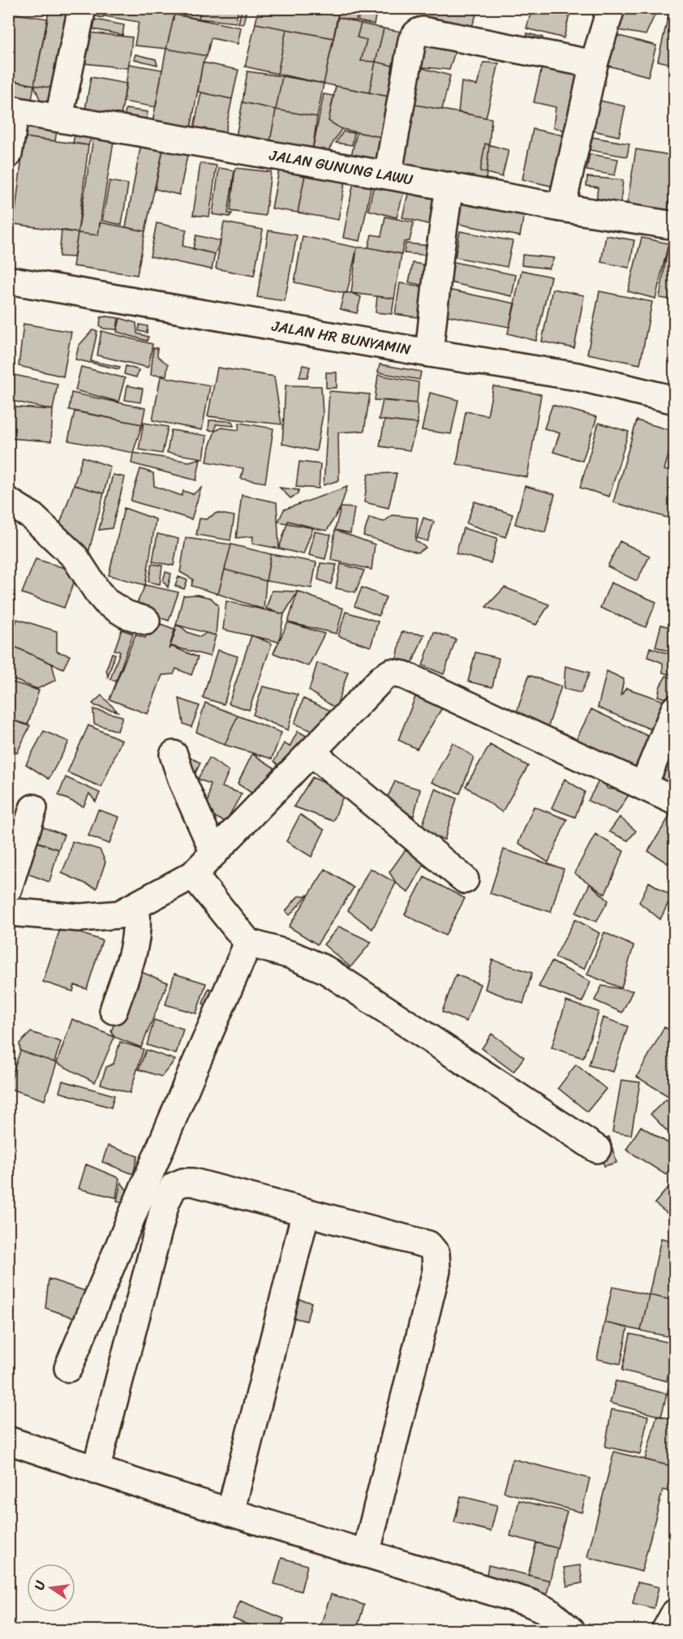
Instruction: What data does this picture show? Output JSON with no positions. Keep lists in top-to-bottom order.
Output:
{
  "streets": {
    "street": ["JALAN GUNUNG LAWU", "JALAN HR BUNYAMIN"]
  },
  "north": "left"
}
